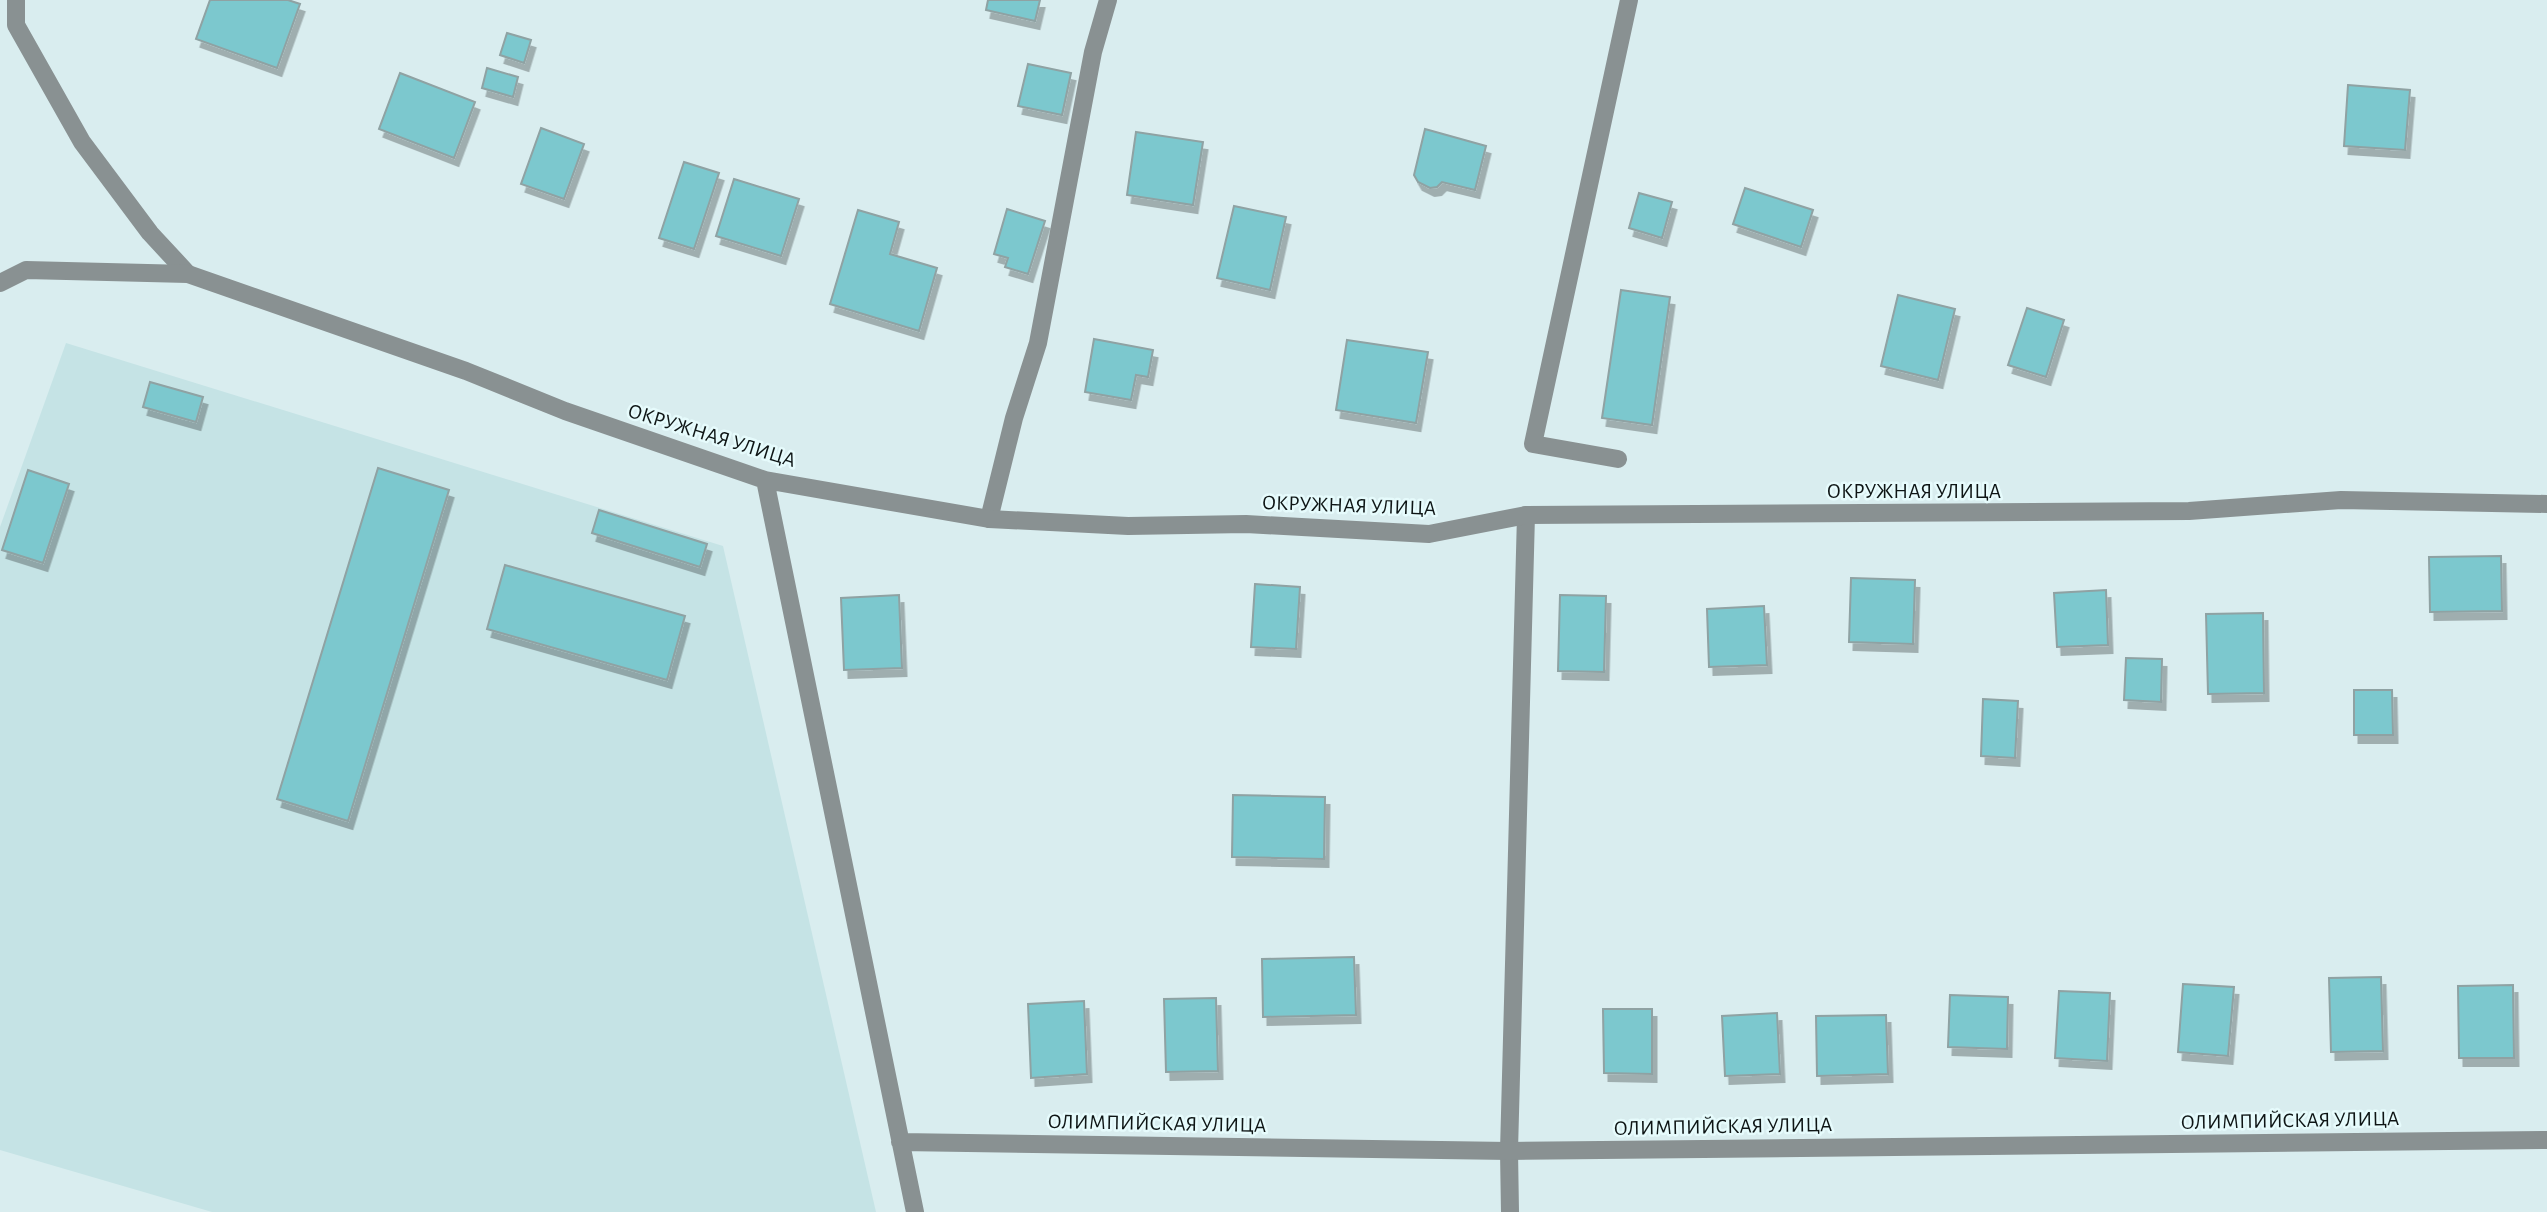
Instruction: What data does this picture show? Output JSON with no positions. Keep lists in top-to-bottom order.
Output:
{
  "streets": {
    "street": ["ОКРУЖНАЯ УЛИЦА", "ОЛИМПИЙСКАЯ УЛИЦА"]
  }
}
